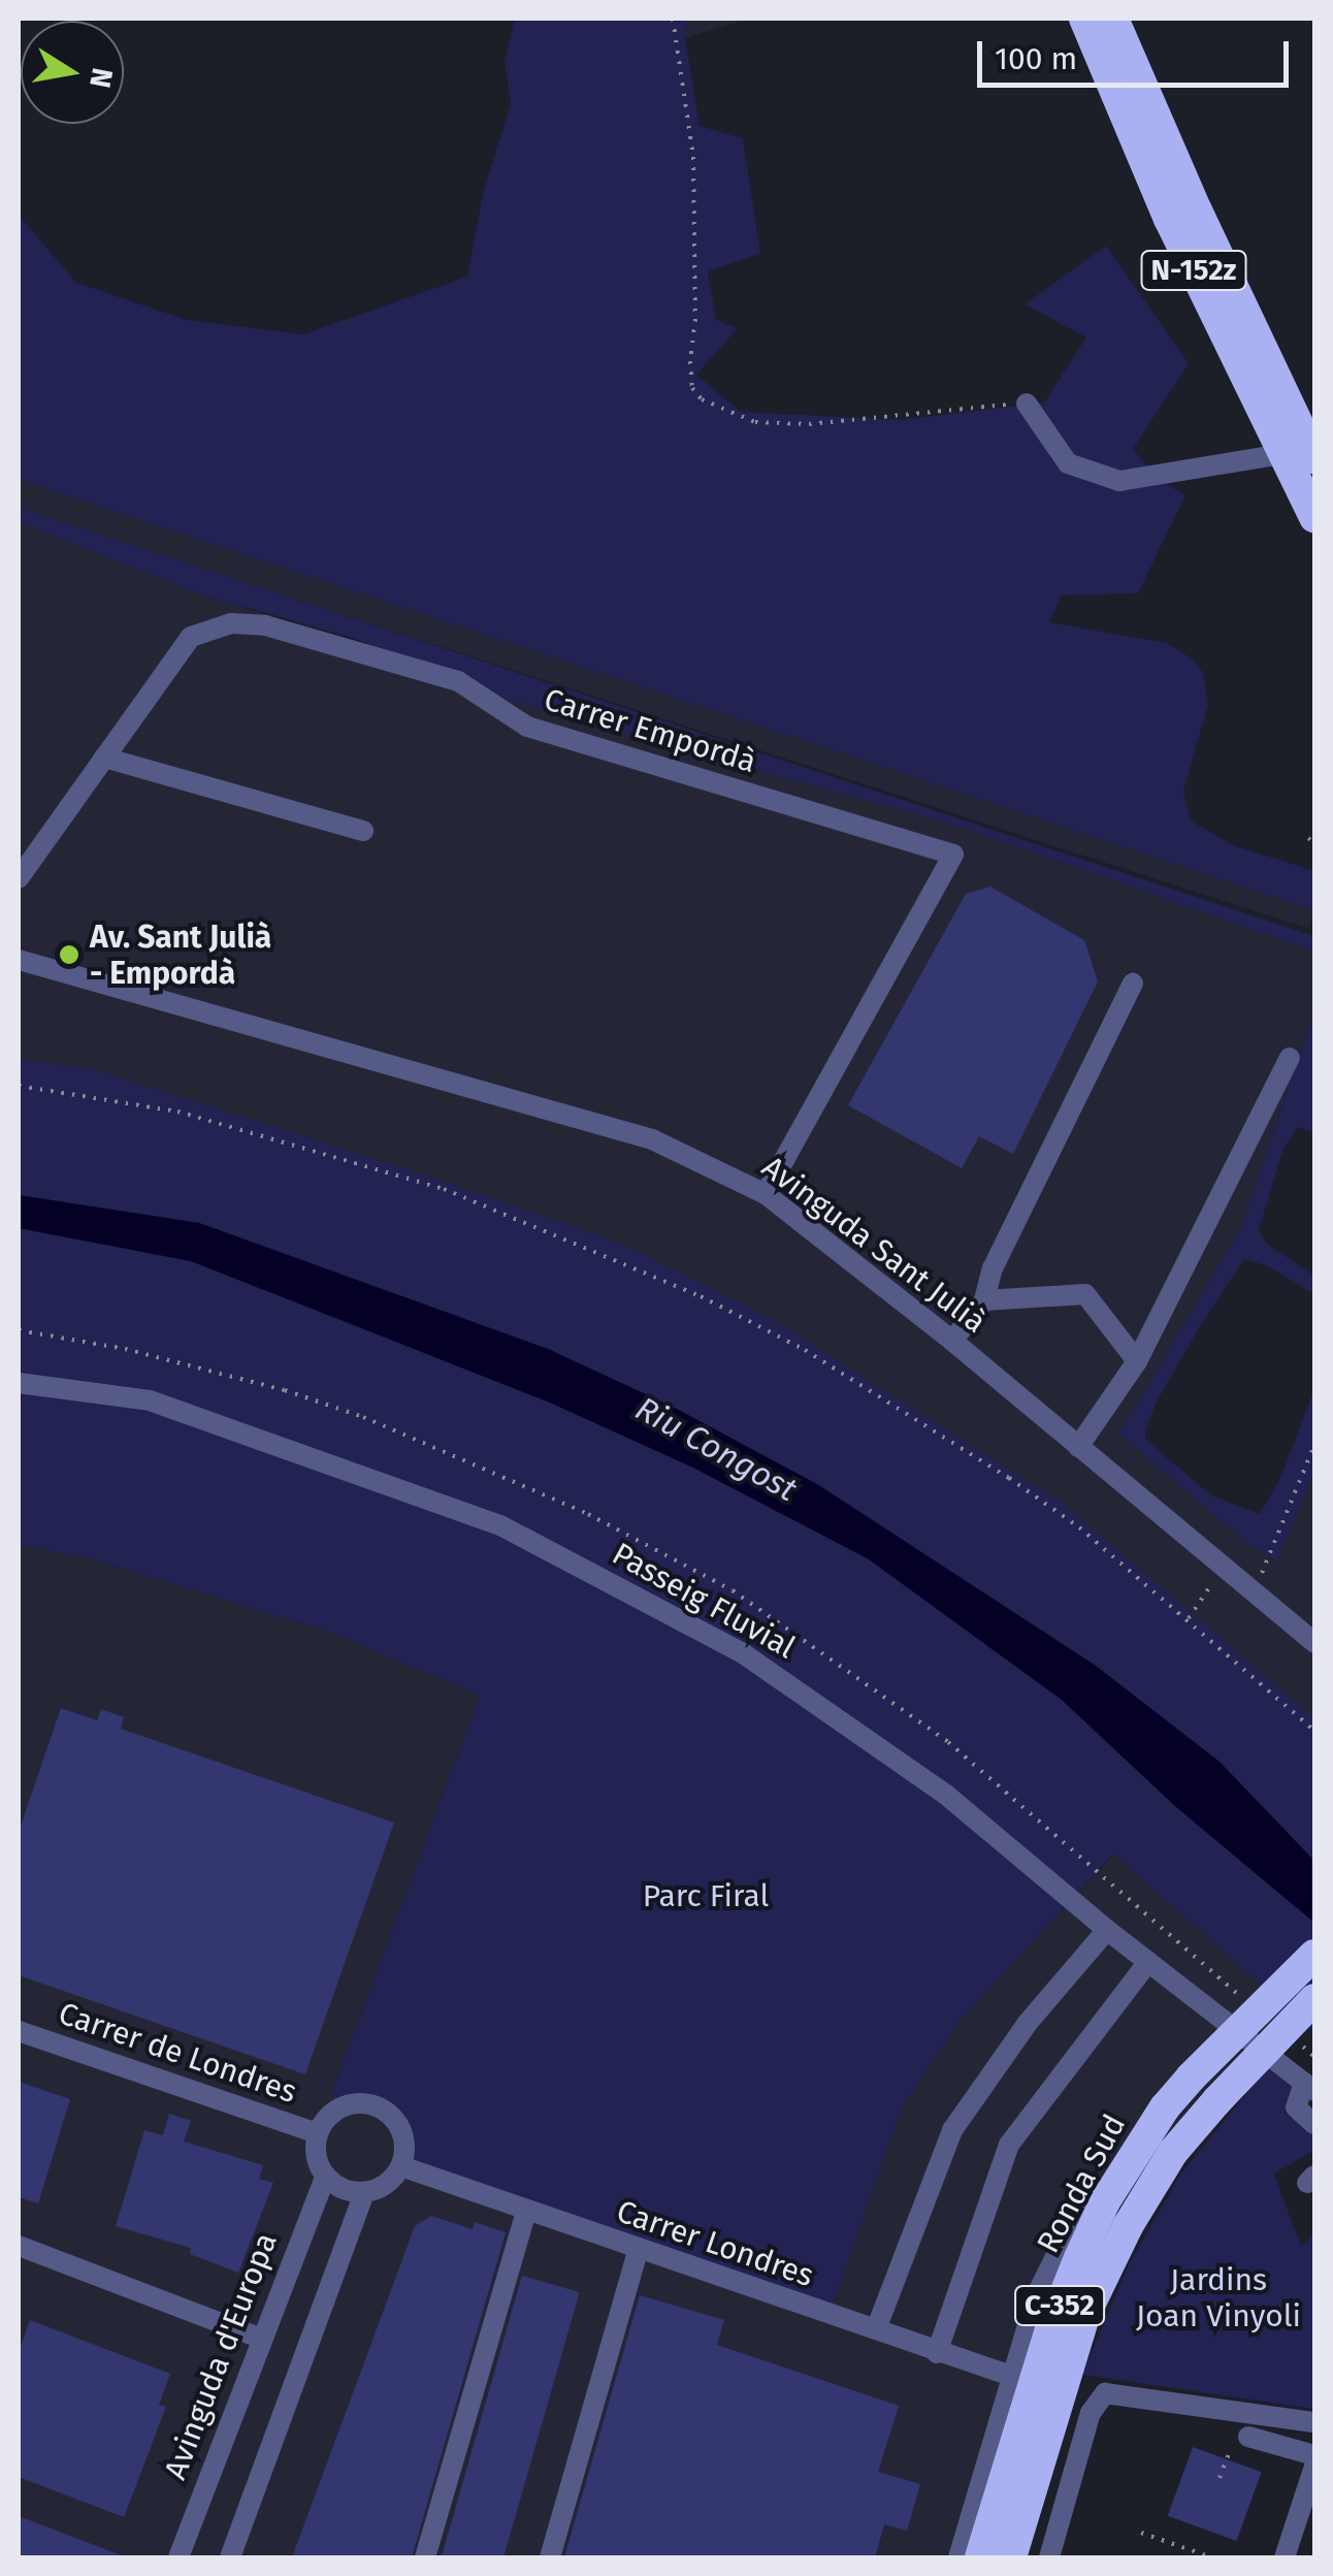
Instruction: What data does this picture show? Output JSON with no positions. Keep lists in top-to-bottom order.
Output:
{
  "streets": {
    "highway": ["N-152z", "Ronda Sud", "C-352"],
    "street": [
      "Carrer Empordà",
      "Avinguda Sant Julià",
      "Passeig Fluvial",
      "Carrer de Londres",
      "Carrer Londres",
      "Avinguda d'Europa"
    ]
  },
  "crossings": [
    ["Carrer Empordà", "Avinguda Sant Julià"],
    ["Carrer de Londres", "Carrer Londres"],
    ["Carrer de Londres", "Avinguda d'Europa"],
    ["Carrer Londres", "Avinguda d'Europa"]
  ],
  "water": ["Riu Congost"],
  "parks": ["Parc Firal", "Jardins Joan Vinyoli"],
  "places": ["Av. Sant Julià - Empordà"],
  "scale_bar": "100 m",
  "north": "right"
}
